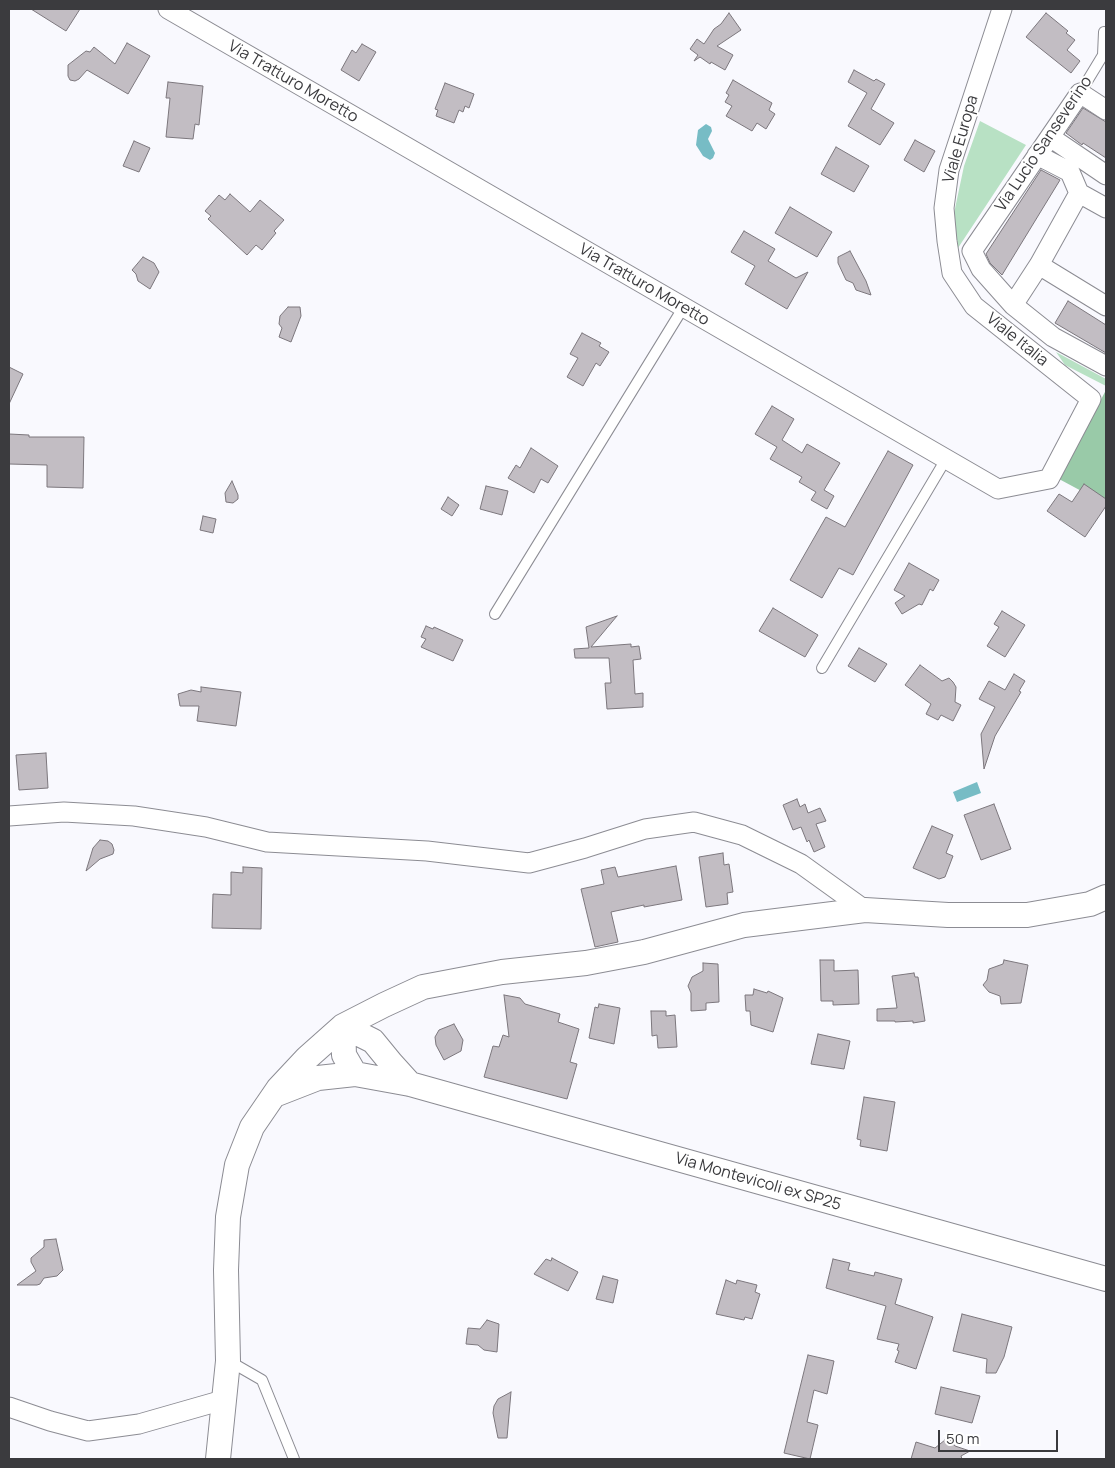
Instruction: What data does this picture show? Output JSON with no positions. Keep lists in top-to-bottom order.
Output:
{
  "streets": {
    "street": [
      "Via Tratturo Moretto",
      "Viale Europa",
      "Via Lucio Sanseverino",
      "Viale Italia",
      "Via Montevicoli ex SP25"
    ]
  },
  "crossings": [
    ["Via Tratturo Moretto", "Viale Italia"],
    ["Viale Europa", "Viale Italia"]
  ],
  "scale_bar": "50 m"
}
